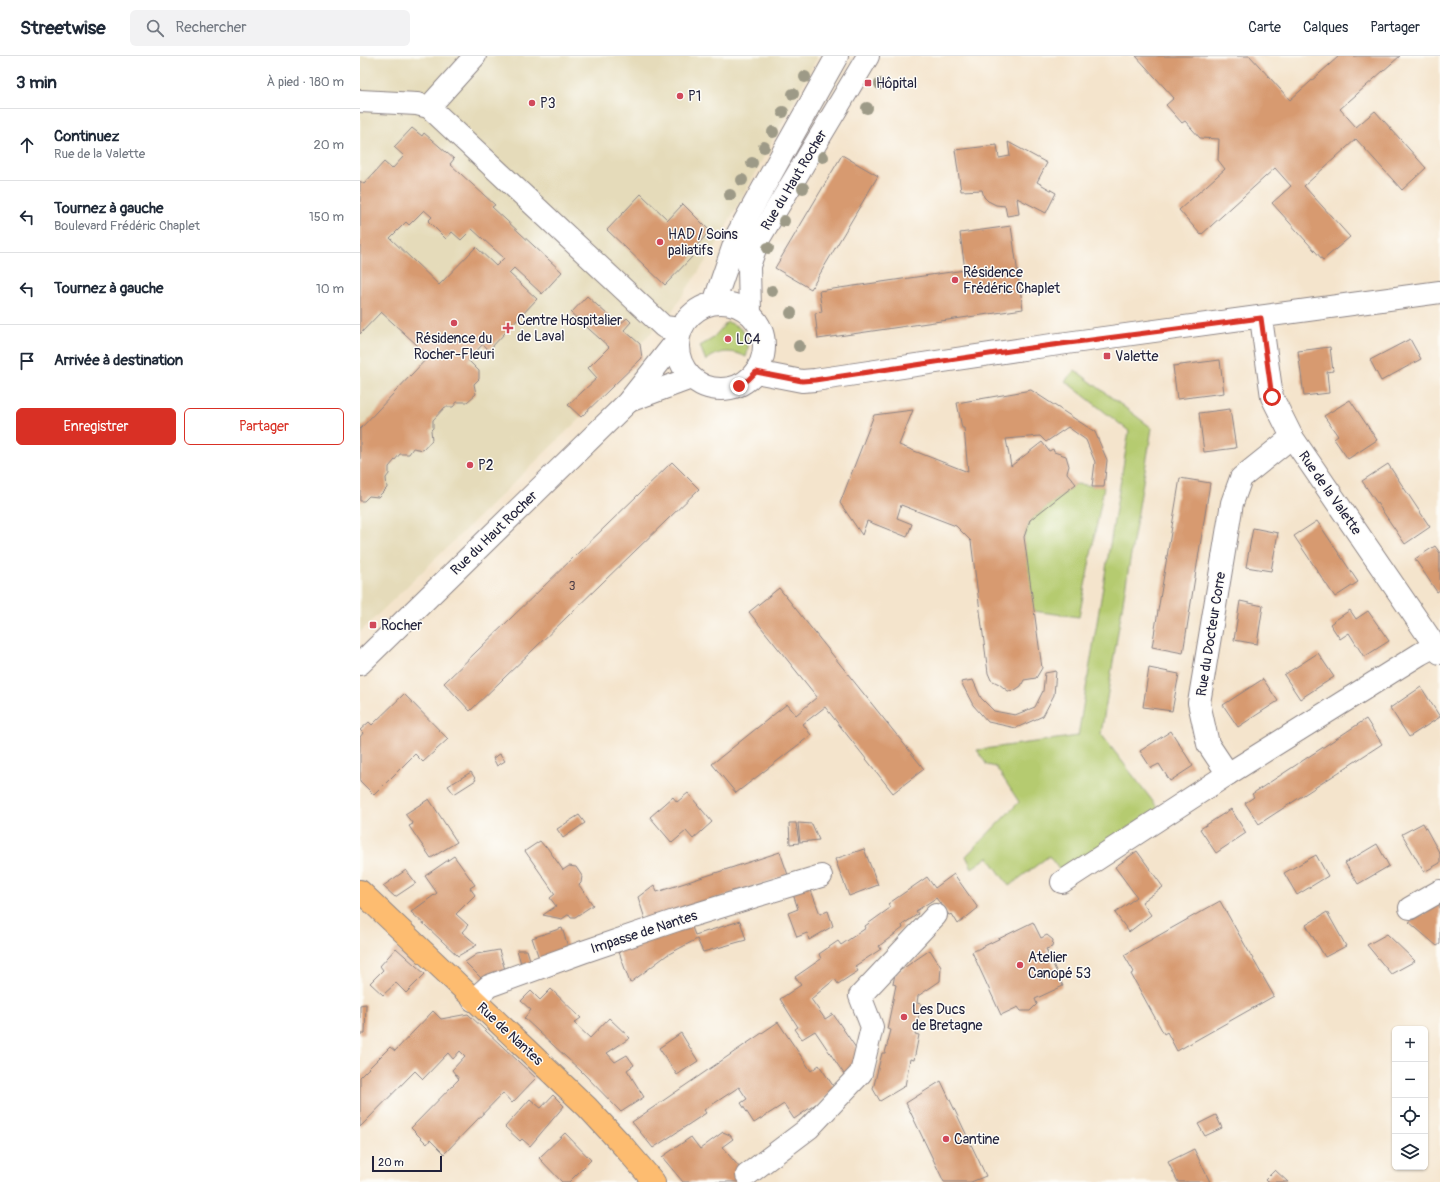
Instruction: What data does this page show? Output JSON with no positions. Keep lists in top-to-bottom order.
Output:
{
  "streets": {
    "main road": ["Rue de Nantes"],
    "street": [
      "Rue du Haut Rocher",
      "Rue de la Valette",
      "Rue du Docteur Corre",
      "Impasse de Nantes"
    ]
  },
  "crossings": [
    ["Rue de la Valette", "Rue du Docteur Corre"],
    ["Impasse de Nantes", "Rue de Nantes"]
  ],
  "places": {
    "transit": ["Hôpital", "Valette", "Rocher"],
    "other": [
      "P1",
      "P3",
      "HAD / Soins paliatifs",
      "Résidence Frédéric Chaplet",
      "Résidence du Rocher-Fleuri",
      "LC4",
      "P2",
      "Atelier Canopé 53",
      "Les Ducs de Bretagne",
      "Cantine"
    ],
    "health": ["Centre Hospitalier de Laval"]
  },
  "house_numbers": ["3"],
  "scale_bar": "20 m",
  "page": {
    "header": "Streetwise",
    "search": "Rechercher",
    "nav": ["Carte", "Calques", "Partager"],
    "heading": ["3 min", "À pied · 180 m"],
    "list": [
      ["Continuez", "Rue de la Valette", "20 m"],
      ["Tournez à gauche", "Boulevard Frédéric Chaplet", "150 m"],
      ["Tournez à gauche", "10 m"],
      "Arrivée à destination"
    ],
    "buttons": ["Enregistrer", "Partager"],
    "map_buttons": ["+", "−"],
    "scale": "20 m"
  }
}
